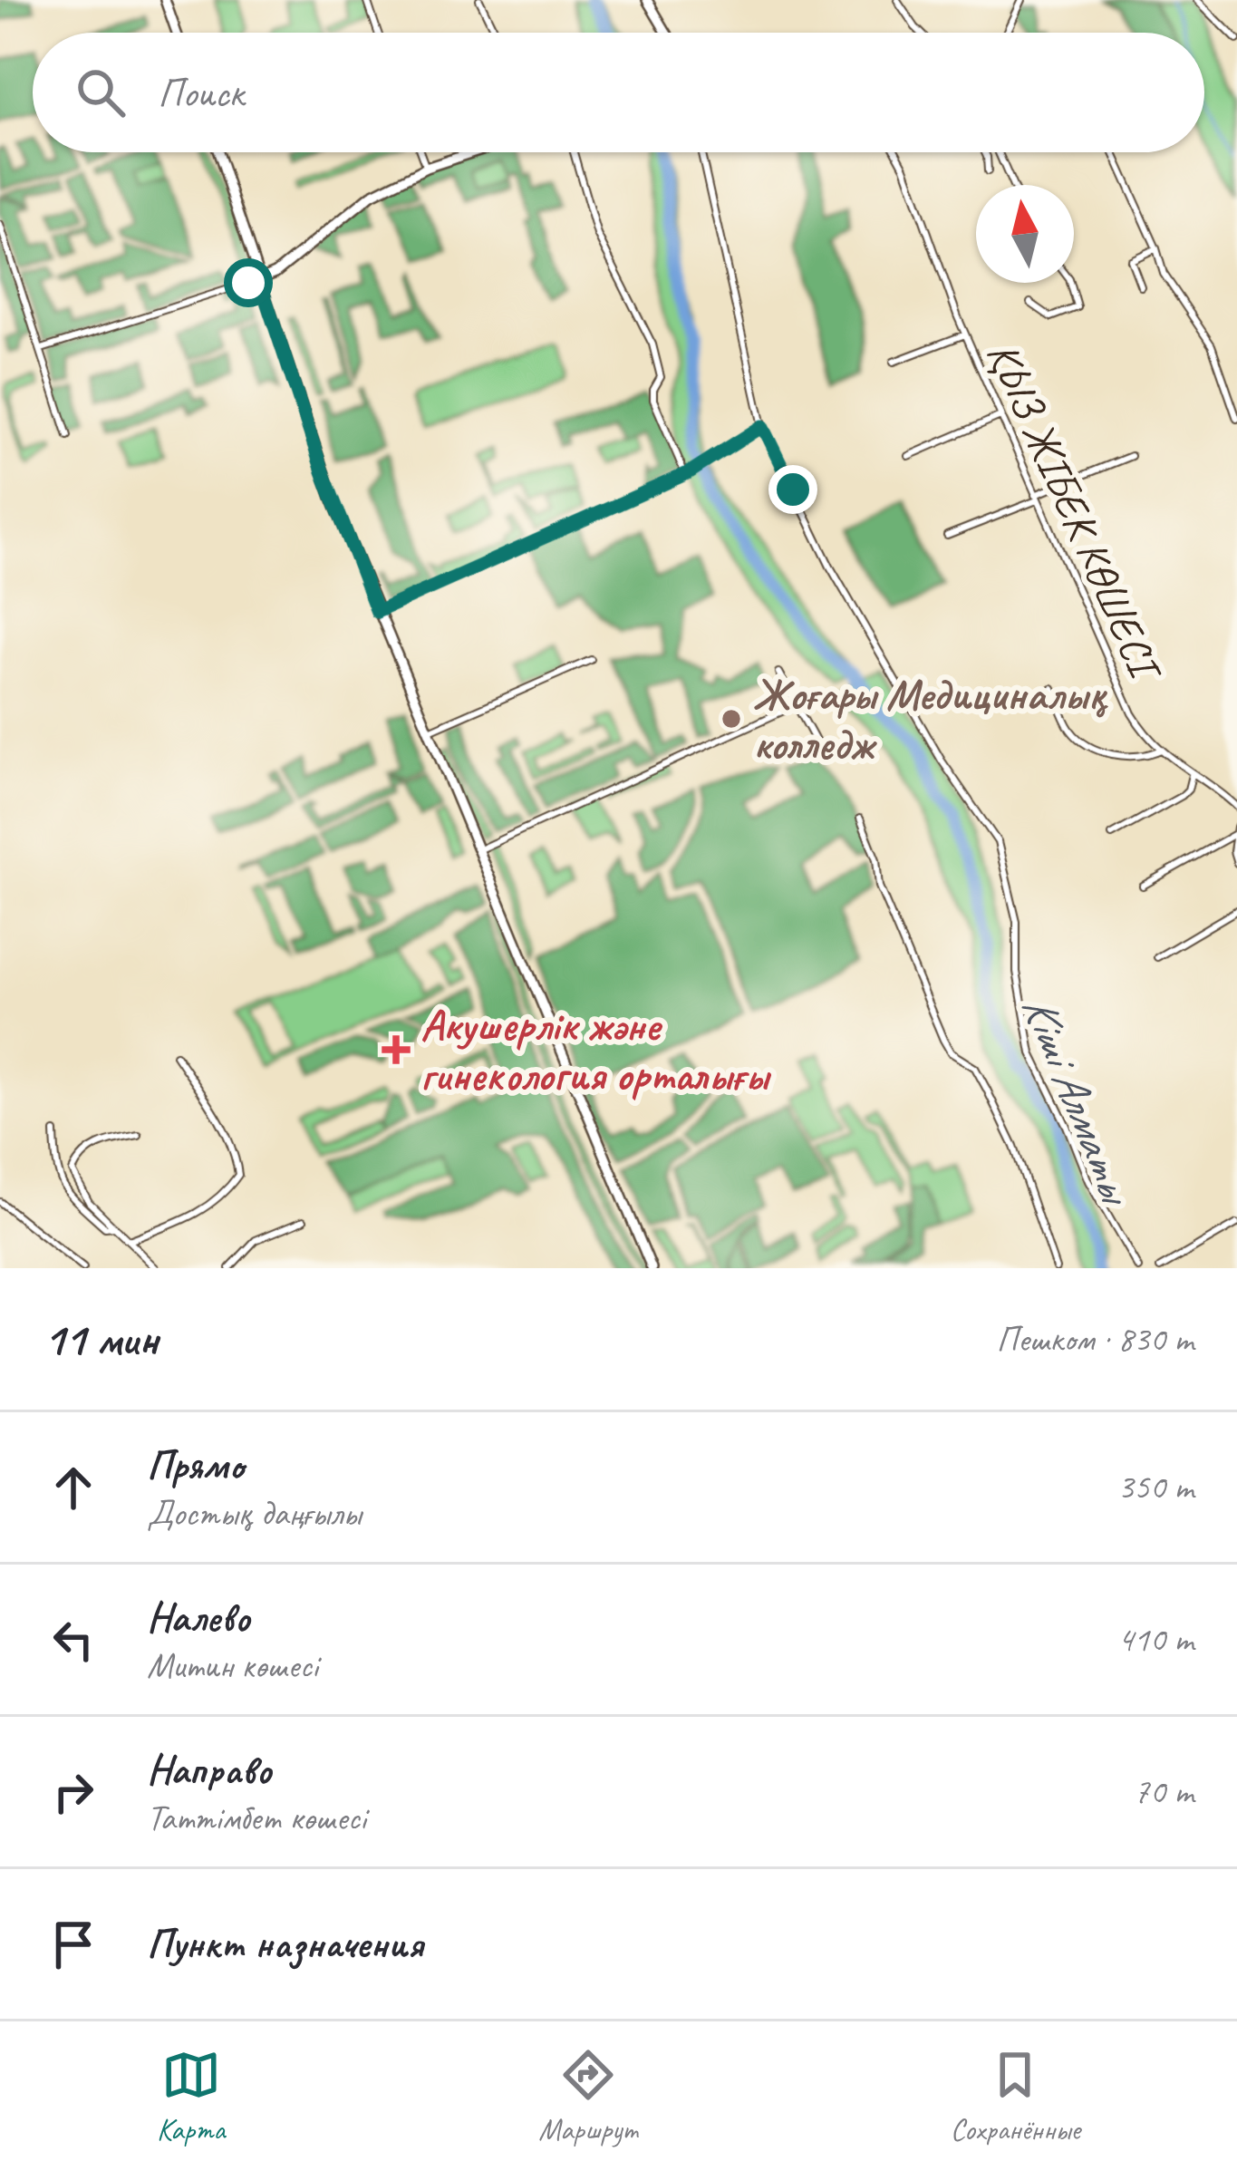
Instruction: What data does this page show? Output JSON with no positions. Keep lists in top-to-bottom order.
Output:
{
  "streets": {
    "street": ["ҚЫЗ ЖІБЕК КӨШЕСІ"]
  },
  "water": ["Кіші Алматы"],
  "places": {
    "other": ["Жоғары Медициналық колледж"],
    "health": ["Акушерлік және гинекология орталығы"]
  },
  "north": "top",
  "page": {
    "search": "Поиск",
    "heading": ["11 мин", "Пешком · 830 m"],
    "list": [
      ["Прямо", "Достық даңғылы", "350 m"],
      ["Налево", "Митин көшесі", "410 m"],
      ["Направо", "Таттімбет көшесі", "70 m"],
      "Пункт назначения"
    ],
    "nav": ["Карта", "Маршрут", "Сохранённые"]
  }
}
